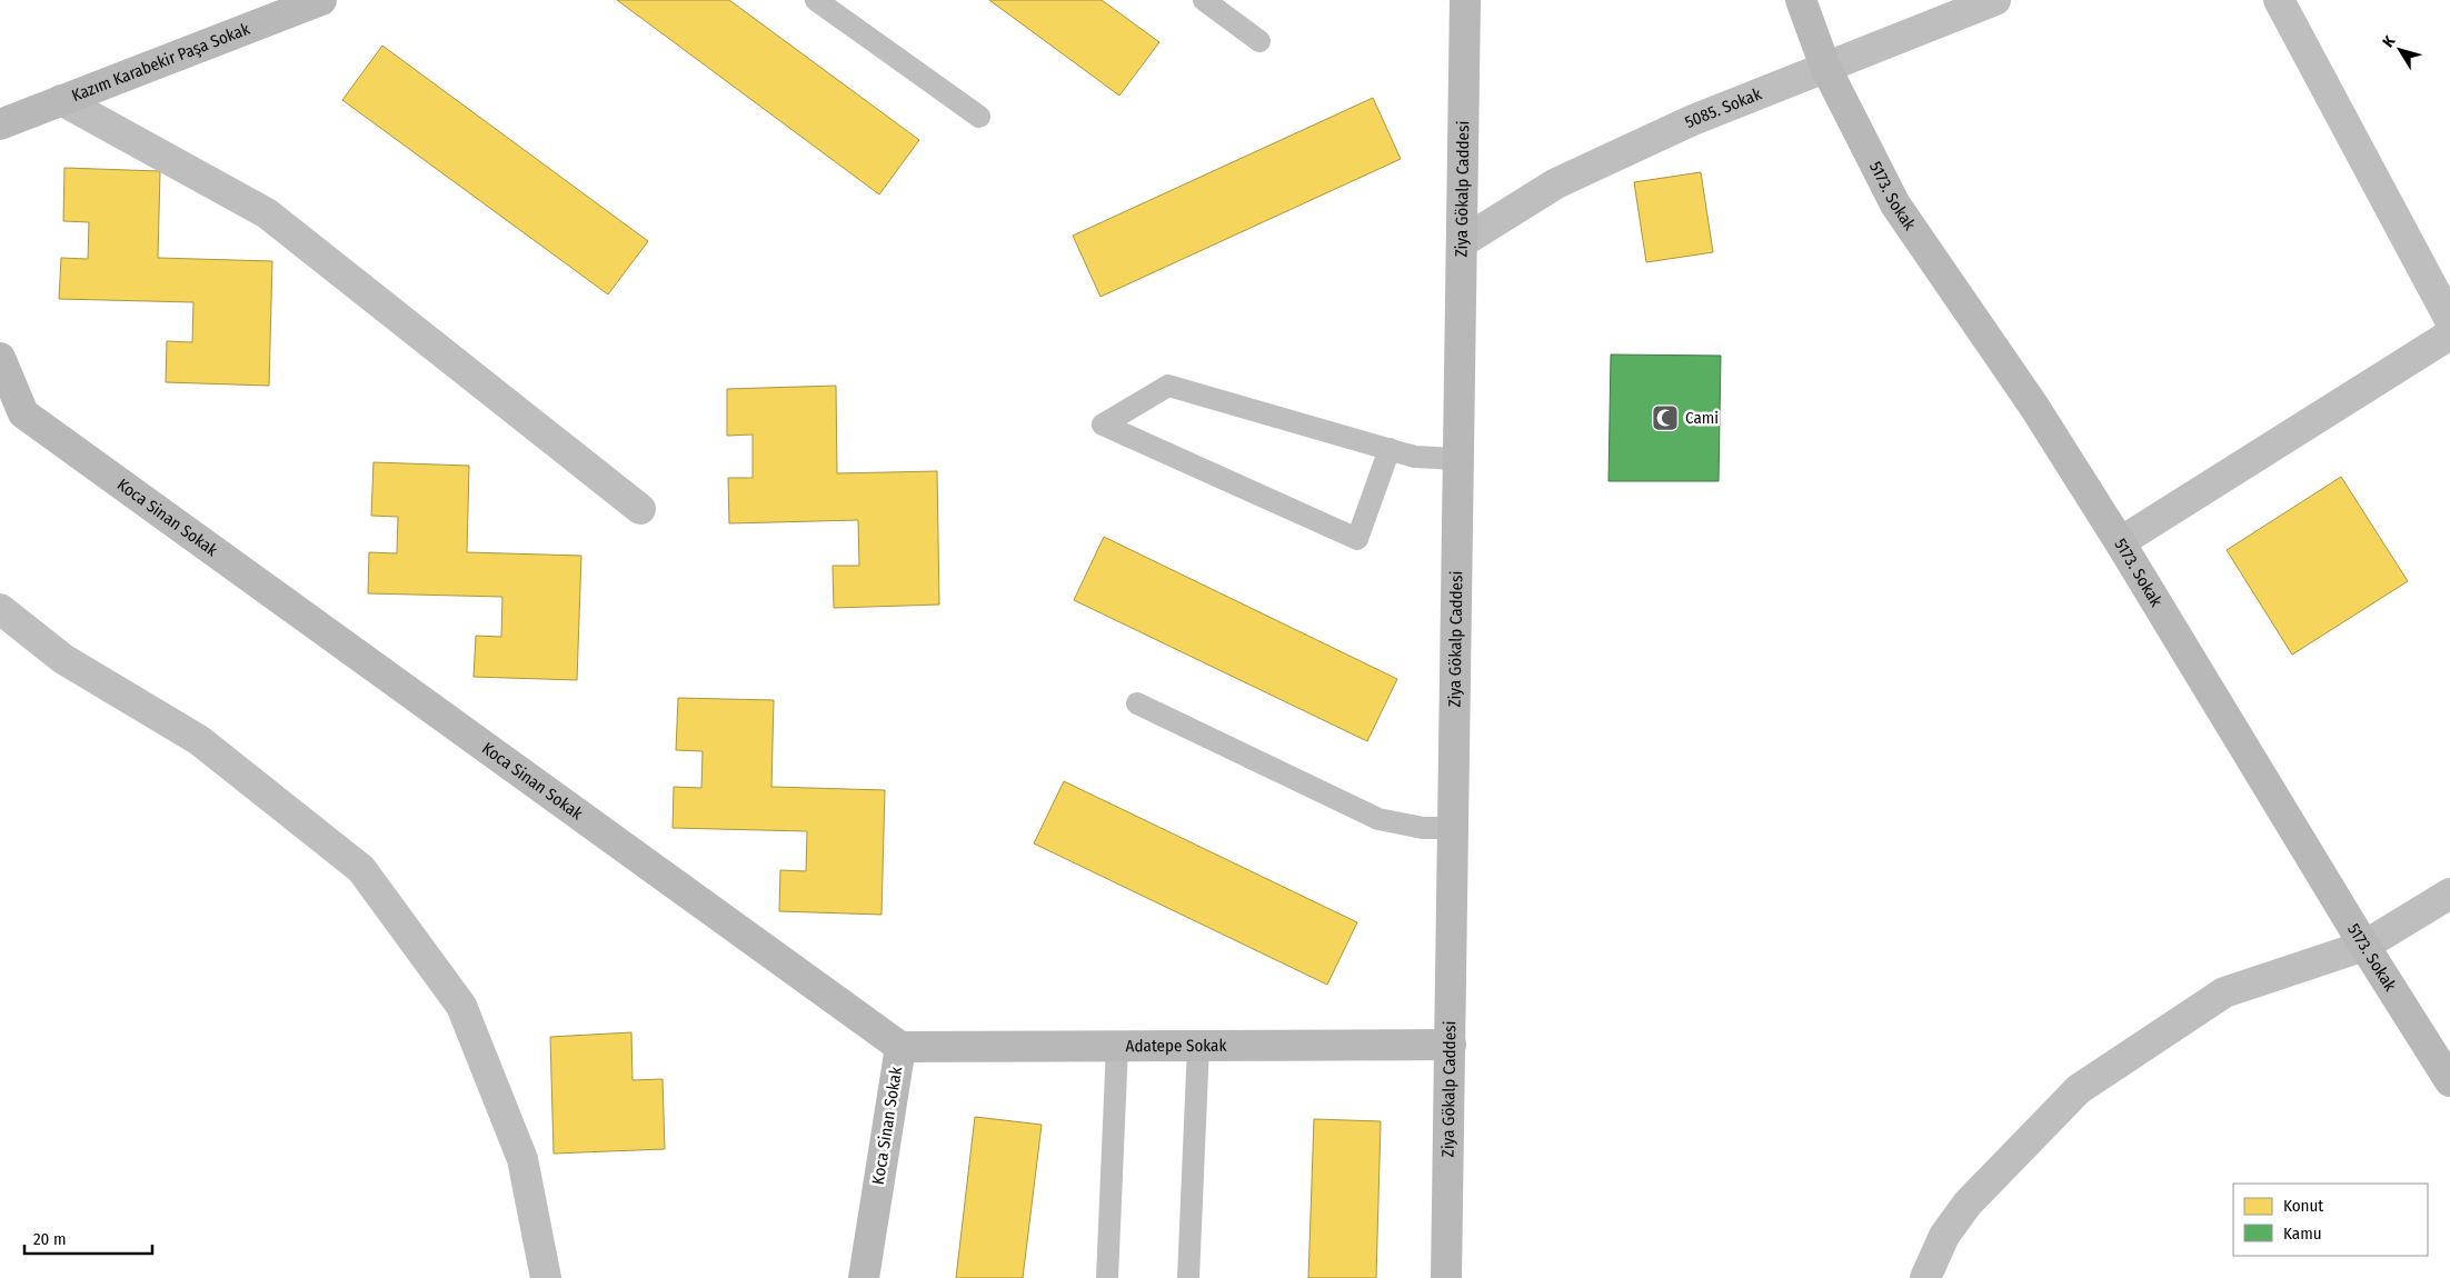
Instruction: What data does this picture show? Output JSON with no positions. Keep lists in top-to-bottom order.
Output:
{
  "streets": {
    "street": [
      "Kazım Karabekir Paşa Sokak",
      "5085. Sokak",
      "Ziya Gökalp Caddesi",
      "5173. Sokak",
      "Koca Sinan Sokak",
      "Adatepe Sokak"
    ]
  },
  "crossings": [
    ["5085. Sokak", "Ziya Gökalp Caddesi"],
    ["5085. Sokak", "5173. Sokak"],
    ["Ziya Gökalp Caddesi", "Adatepe Sokak"],
    ["Koca Sinan Sokak", "Adatepe Sokak"]
  ],
  "places": {
    "mosque": ["Cami"]
  },
  "legend": ["Konut", "Kamu"],
  "scale_bar": "20 m",
  "north": "top left"
}
